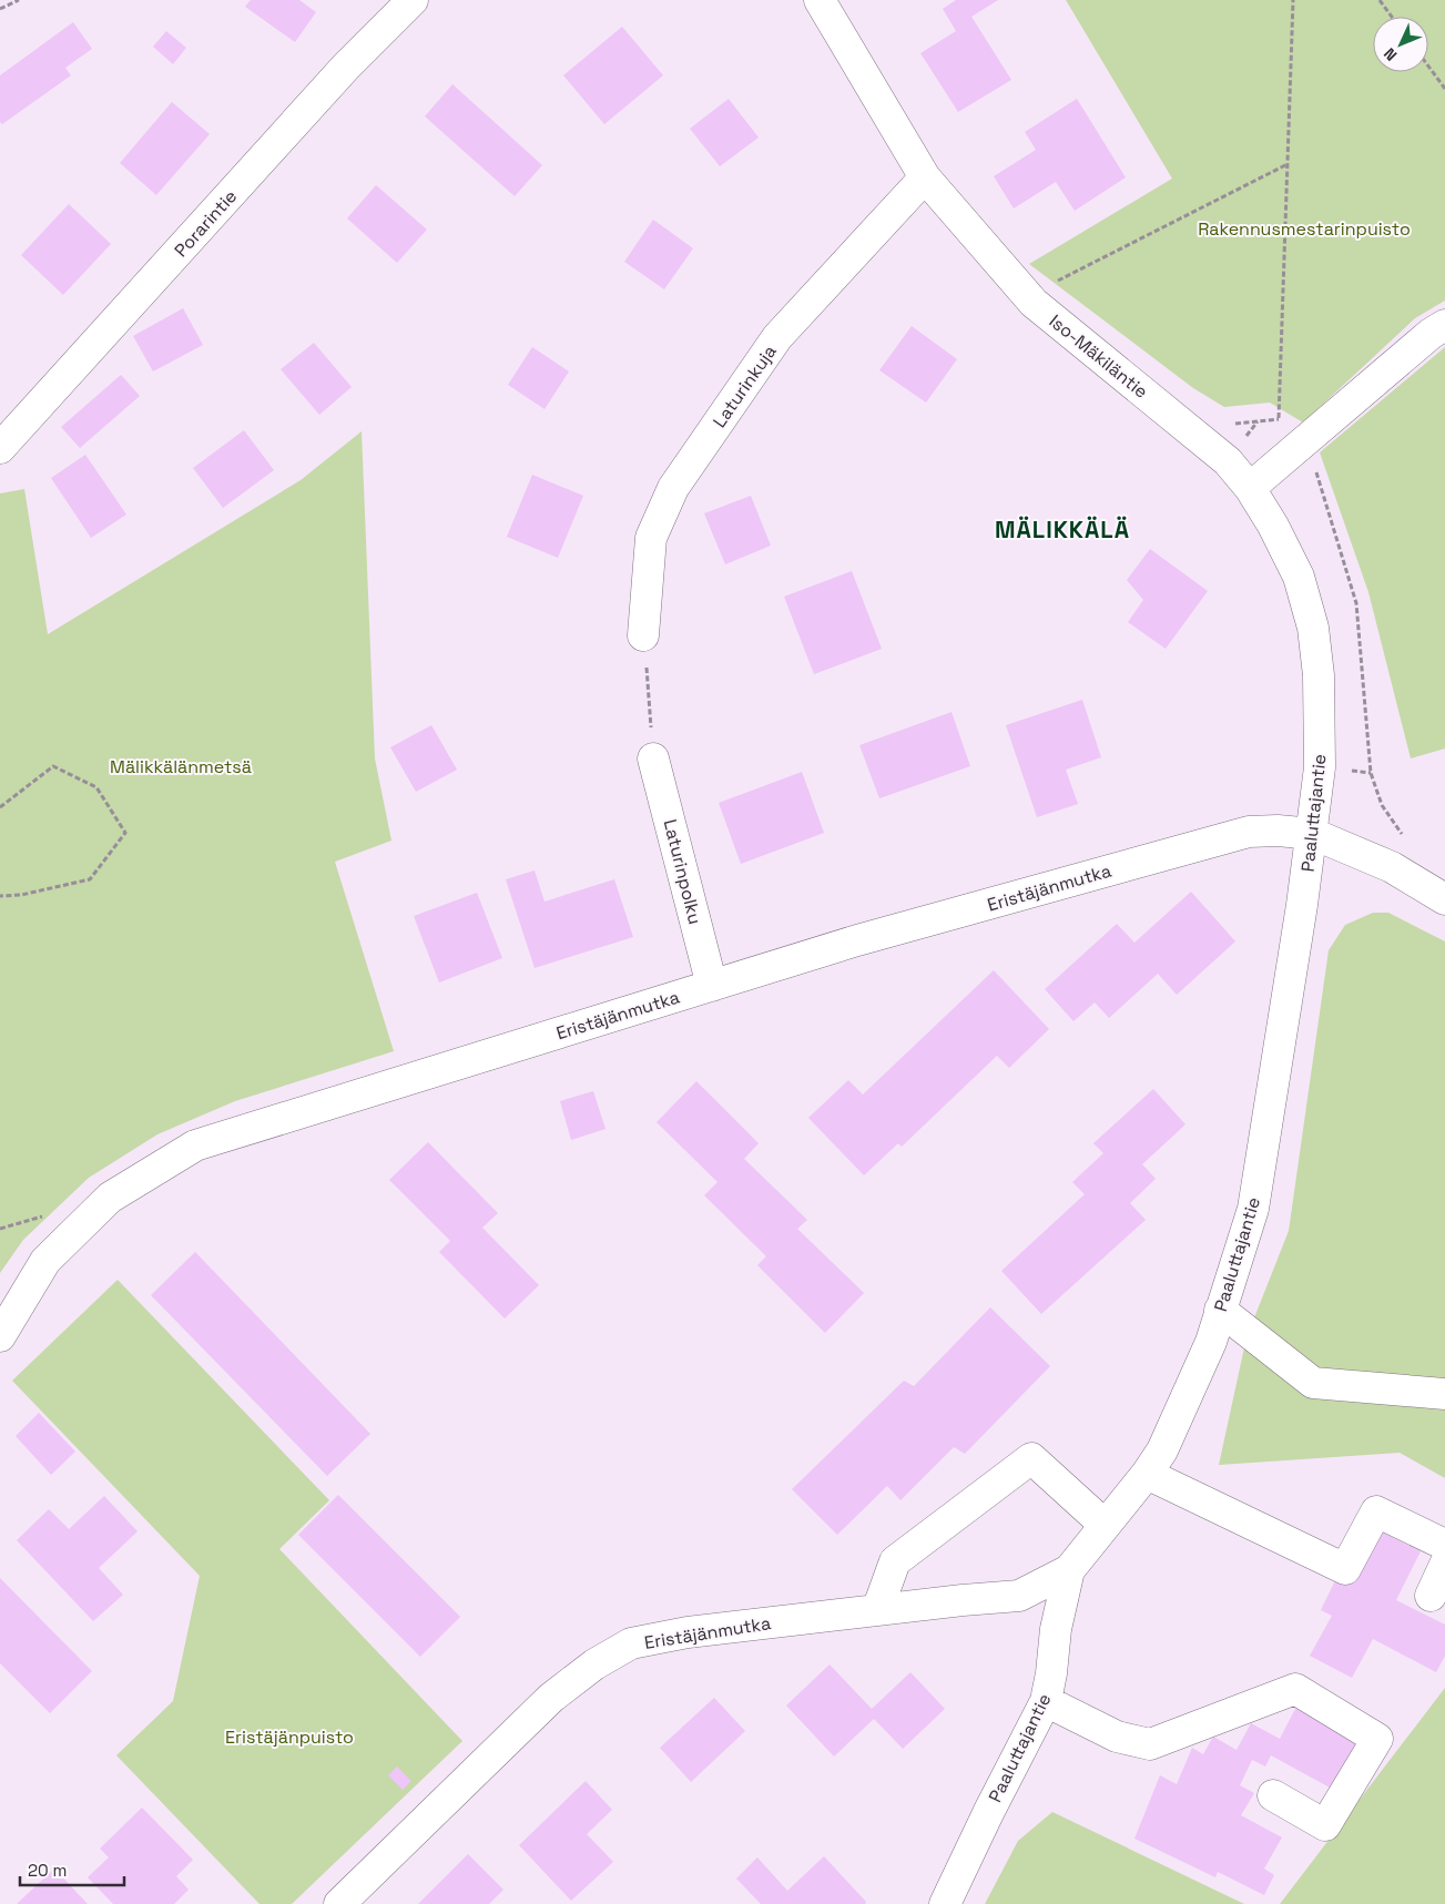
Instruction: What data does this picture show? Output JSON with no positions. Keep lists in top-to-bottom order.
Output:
{
  "streets": {
    "street": [
      "Porarintie",
      "Iso-Mäkiläntie",
      "Laturinkuja",
      "Paaluttajantie",
      "Laturinpolku",
      "Eristäjänmutka"
    ]
  },
  "crossings": [
    ["Iso-Mäkiläntie", "Laturinkuja"],
    ["Iso-Mäkiläntie", "Paaluttajantie"],
    ["Paaluttajantie", "Eristäjänmutka"],
    ["Laturinpolku", "Eristäjänmutka"]
  ],
  "districts": ["MÄLIKKÄLÄ"],
  "parks": ["Rakennusmestarinpuisto", "Mälikkälänmetsä", "Eristäjänpuisto"],
  "scale_bar": "20 m",
  "north": "bottom left"
}
